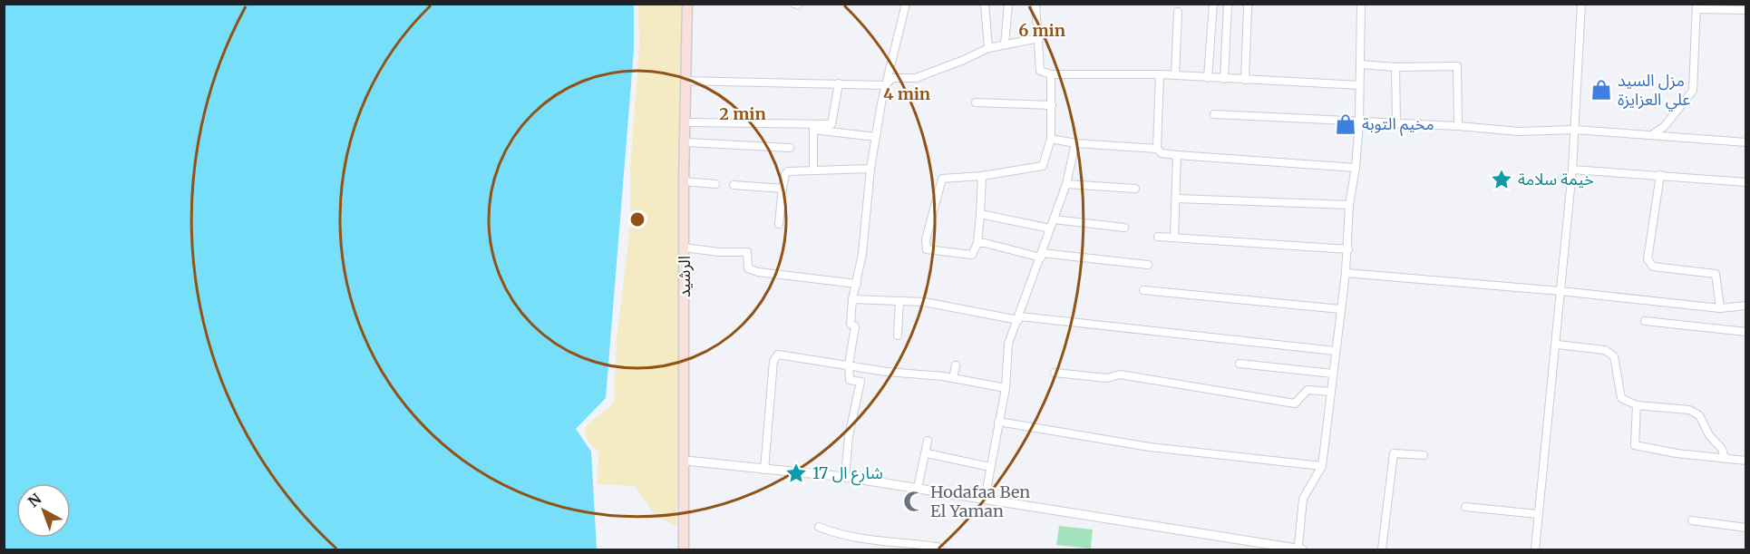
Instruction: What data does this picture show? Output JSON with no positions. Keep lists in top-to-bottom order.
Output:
{
  "streets": {
    "main road": ["الرشيد"]
  },
  "places": {
    "shop": ["مزل السيد علي العزايزة", "مخيم التوبة"],
    "place": ["خيمة سلامة", "شارع ال 17"],
    "mosque": ["Hodafaa Ben El Yaman"]
  },
  "north": "top left",
  "rings": ["6 min", "4 min", "2 min"]
}
